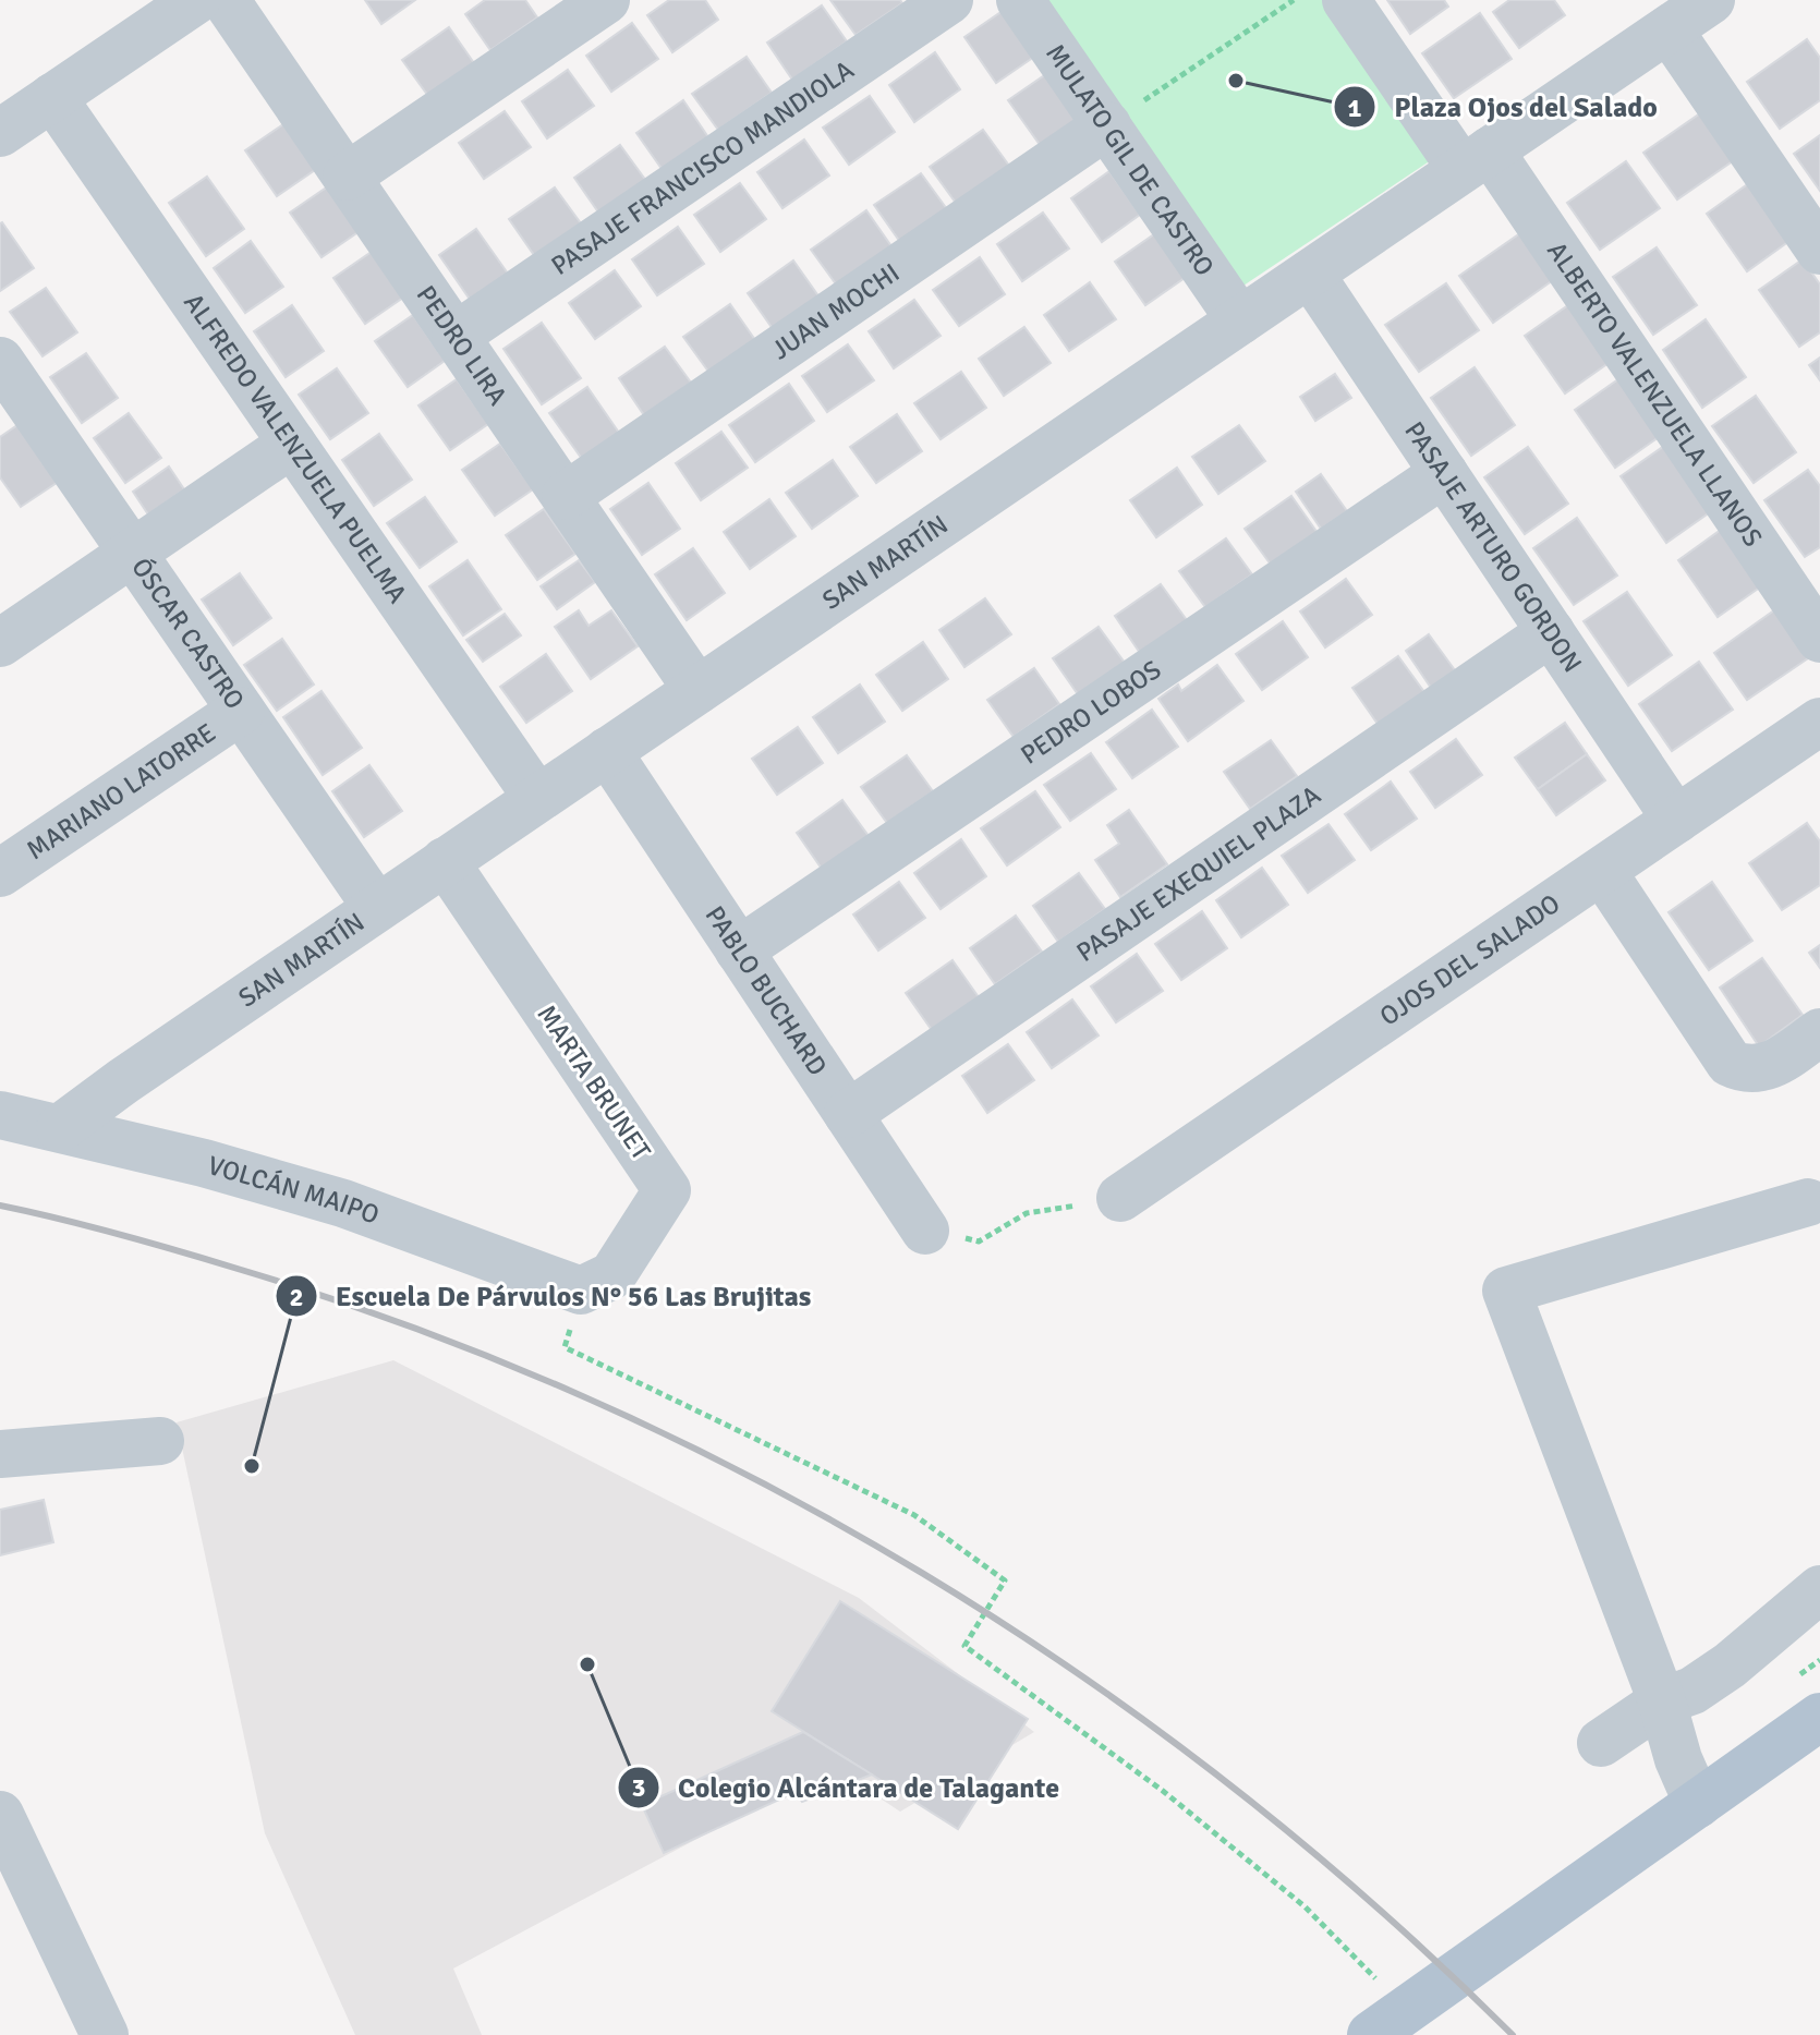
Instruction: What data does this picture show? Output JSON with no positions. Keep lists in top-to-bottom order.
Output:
{
  "streets": {
    "street": [
      "MULATO GIL DE CASTRO",
      "PASAJE FRANCISCO MANDIOLA",
      "JUAN MOCHI",
      "PEDRO LIRA",
      "ALBERTO VALENZUELA LLANOS",
      "ALFREDO VALENZUELA PUELMA",
      "PASAJE ARTURO GORDON",
      "SAN MARTÍN",
      "ÓSCAR CASTRO",
      "PEDRO LOBOS",
      "MARIANO LATORRE",
      "PASAJE EXEQUIEL PLAZA",
      "OJOS DEL SALADO",
      "PABLO BUCHARD",
      "MARTA BRUNET",
      "VOLCÁN MAIPO"
    ]
  },
  "crossings": [
    ["MULATO GIL DE CASTRO", "JUAN MOCHI"],
    ["MULATO GIL DE CASTRO", "SAN MARTÍN"],
    ["PASAJE FRANCISCO MANDIOLA", "PEDRO LIRA"],
    ["JUAN MOCHI", "PEDRO LIRA"],
    ["PEDRO LIRA", "SAN MARTÍN"],
    ["ALBERTO VALENZUELA LLANOS", "SAN MARTÍN"],
    ["ALFREDO VALENZUELA PUELMA", "SAN MARTÍN"],
    ["PASAJE ARTURO GORDON", "SAN MARTÍN"],
    ["PASAJE ARTURO GORDON", "PEDRO LOBOS"],
    ["PASAJE ARTURO GORDON", "PASAJE EXEQUIEL PLAZA"],
    ["PASAJE ARTURO GORDON", "OJOS DEL SALADO"],
    ["SAN MARTÍN", "ÓSCAR CASTRO"],
    ["SAN MARTÍN", "PABLO BUCHARD"],
    ["SAN MARTÍN", "MARTA BRUNET"],
    ["SAN MARTÍN", "VOLCÁN MAIPO"],
    ["ÓSCAR CASTRO", "MARIANO LATORRE"],
    ["PEDRO LOBOS", "PABLO BUCHARD"],
    ["PASAJE EXEQUIEL PLAZA", "PABLO BUCHARD"],
    ["MARTA BRUNET", "VOLCÁN MAIPO"]
  ],
  "places": ["Plaza Ojos del Salado", "Escuela De Párvulos N° 56 Las Brujitas", "Colegio Alcántara de Talagante"]
}
